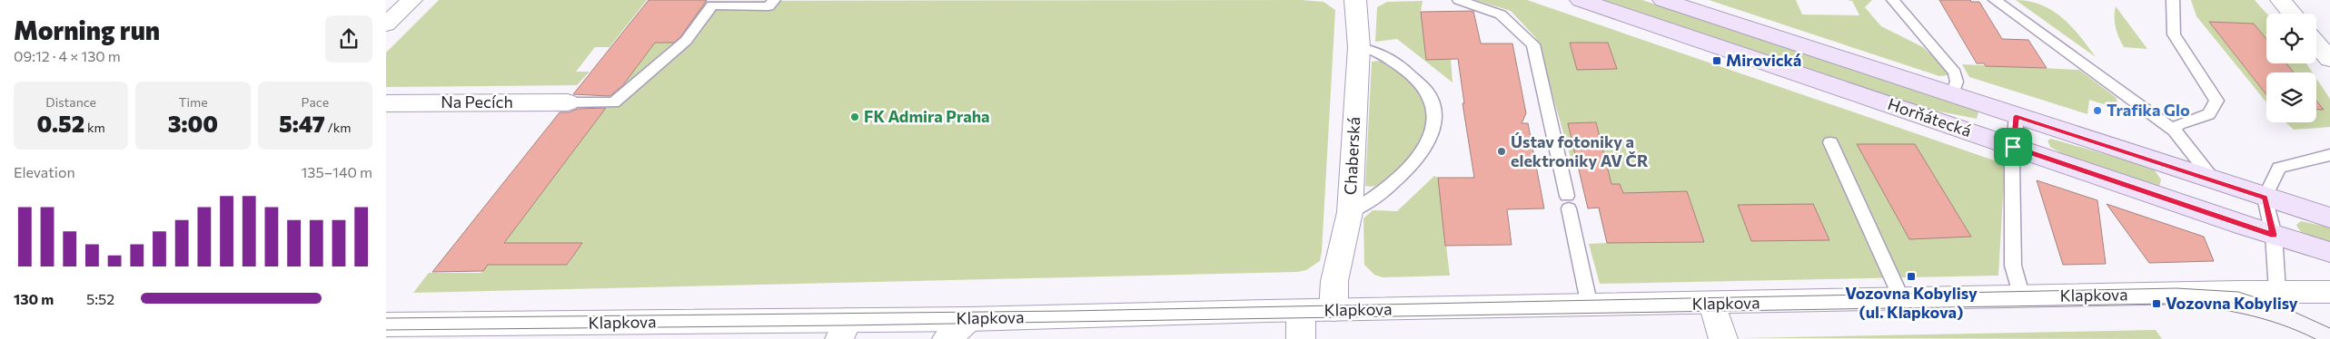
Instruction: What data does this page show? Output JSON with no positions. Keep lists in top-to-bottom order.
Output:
{
  "streets": {
    "main road": ["Horňátecká"],
    "street": ["Na Pecích", "Chaberská", "Klapkova"]
  },
  "crossings": [
    ["Chaberská", "Klapkova"]
  ],
  "places": {
    "transit": ["Mirovická", "Vozovna Kobylisy (ul. Klapkova)", "Vozovna Kobylisy"],
    "other": ["Trafika Glo", "FK Admira Praha", "Ústav fotoniky a elektroniky AV ČR"]
  },
  "page": {
    "heading": ["Morning run", "09:12 · 4 × 130 m"],
    "stats": [
      ["Distance", "0.52 km"],
      ["Time", "3:00"],
      ["Pace", "5:47 /km"]
    ],
    "chart": ["Elevation", "135–140 m"],
    "list": [
      {
        "name": "130 m",
        "note": "5:52"
      }
    ]
  }
}
